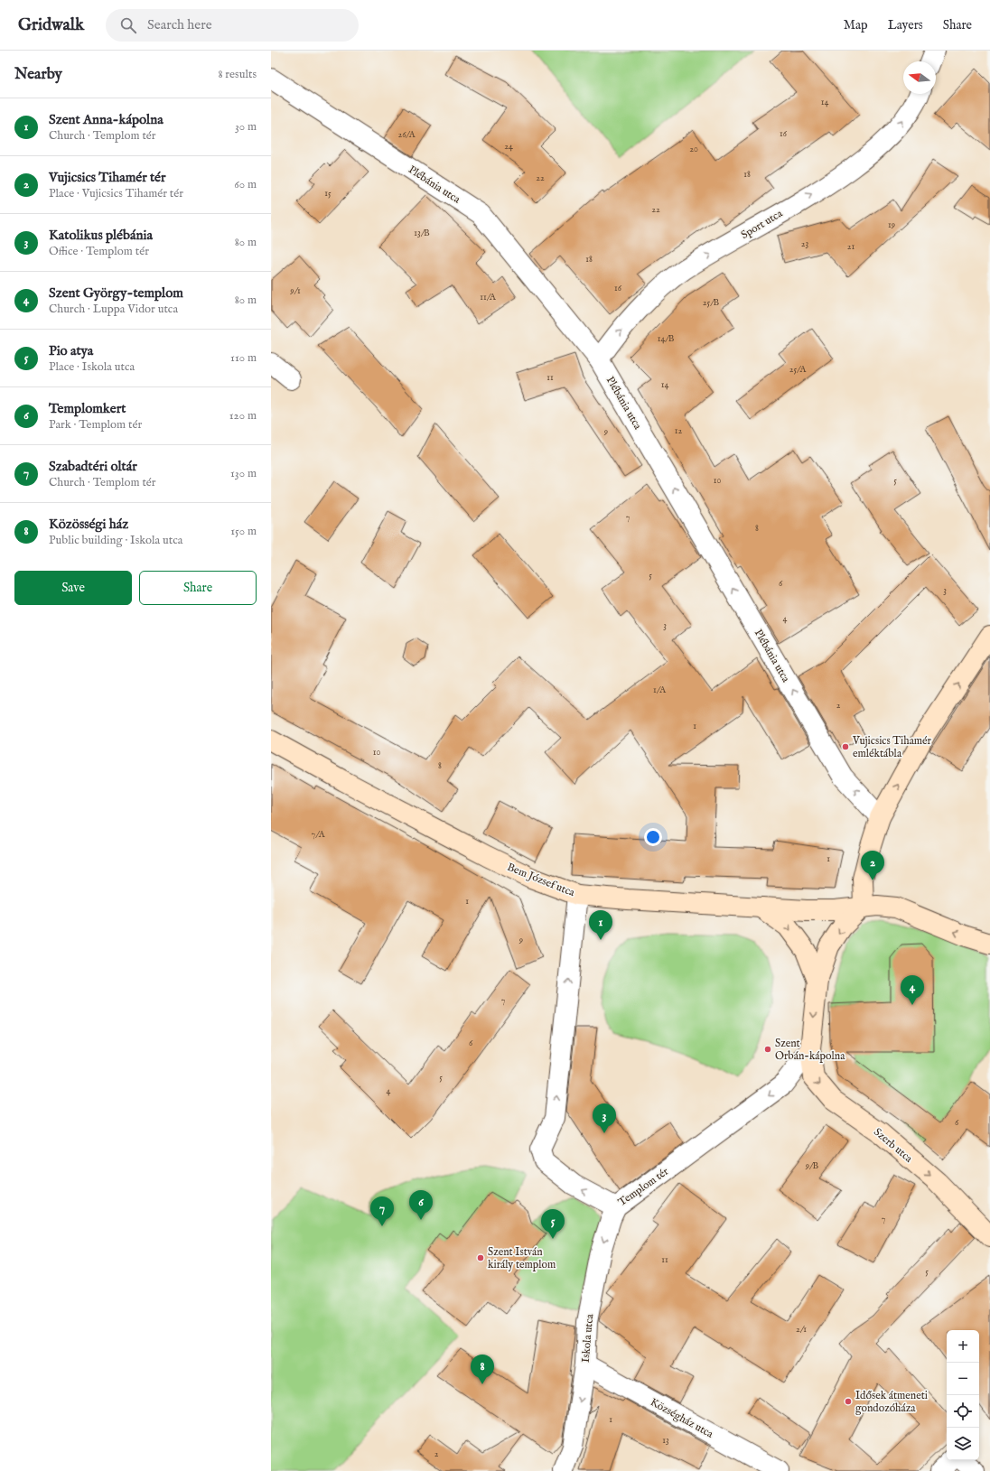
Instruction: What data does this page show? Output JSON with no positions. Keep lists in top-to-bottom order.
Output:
{
  "streets": {
    "street": [
      "Plébánia utca",
      "Sport utca",
      "Bem József utca",
      "Szerb utca",
      "Templom tér",
      "Iskola utca",
      "Községház utca"
    ]
  },
  "crossings": [
    ["Plébánia utca", "Sport utca"],
    ["Bem József utca", "Templom tér"],
    ["Szerb utca", "Templom tér"],
    ["Templom tér", "Iskola utca"],
    ["Iskola utca", "Községház utca"]
  ],
  "one_way": [
    "Plébánia utca",
    "Sport utca",
    "Szerb utca",
    "Iskola utca"
  ],
  "places": [
    "Vujicsics Tihamér emléktábla",
    "Szent Orbán-kápolna",
    "Szent István király templom",
    "Idősek átmeneti gondozóháza"
  ],
  "house_numbers": [
    "14",
    "16",
    "26/A",
    "24",
    "20",
    "18",
    "22",
    "15",
    "22",
    "19",
    "13/B",
    "23",
    "21",
    "18",
    "16",
    "9/1",
    "11/A",
    "25/B",
    "14/B",
    "25/A",
    "11",
    "14",
    "12",
    "9",
    "10",
    "5",
    "7",
    "8",
    "5",
    "6",
    "3",
    "4",
    "3",
    "1/A",
    "2",
    "1",
    "10",
    "8",
    "7/A",
    "1",
    "1",
    "9",
    "7",
    "6",
    "5",
    "4",
    "6",
    "9/B",
    "7",
    "11",
    "5",
    "2/1",
    "1",
    "13",
    "2"
  ],
  "north": "left",
  "page": {
    "header": "Gridwalk",
    "search": "Search here",
    "nav": ["Map", "Layers", "Share"],
    "heading": ["Nearby", "8 results"],
    "list": [
      {
        "mark": "1",
        "name": "Szent Anna-kápolna",
        "note": "Church · Templom tér",
        "value": "30 m"
      },
      {
        "mark": "2",
        "name": "Vujicsics Tihamér tér",
        "note": "Place · Vujicsics Tihamér tér",
        "value": "60 m"
      },
      {
        "mark": "3",
        "name": "Katolikus plébánia",
        "note": "Office · Templom tér",
        "value": "80 m"
      },
      {
        "mark": "4",
        "name": "Szent György-templom",
        "note": "Church · Luppa Vidor utca",
        "value": "80 m"
      },
      {
        "mark": "5",
        "name": "Pio atya",
        "note": "Place · Iskola utca",
        "value": "110 m"
      },
      {
        "mark": "6",
        "name": "Templomkert",
        "note": "Park · Templom tér",
        "value": "120 m"
      },
      {
        "mark": "7",
        "name": "Szabadtéri oltár",
        "note": "Church · Templom tér",
        "value": "130 m"
      },
      {
        "mark": "8",
        "name": "Közösségi ház",
        "note": "Public building · Iskola utca",
        "value": "150 m"
      }
    ],
    "buttons": ["Save", "Share"],
    "pins": [
      "2",
      "1",
      "4",
      "3",
      "6",
      "7",
      "5",
      "8"
    ],
    "map_buttons": ["+", "−"]
  }
}
